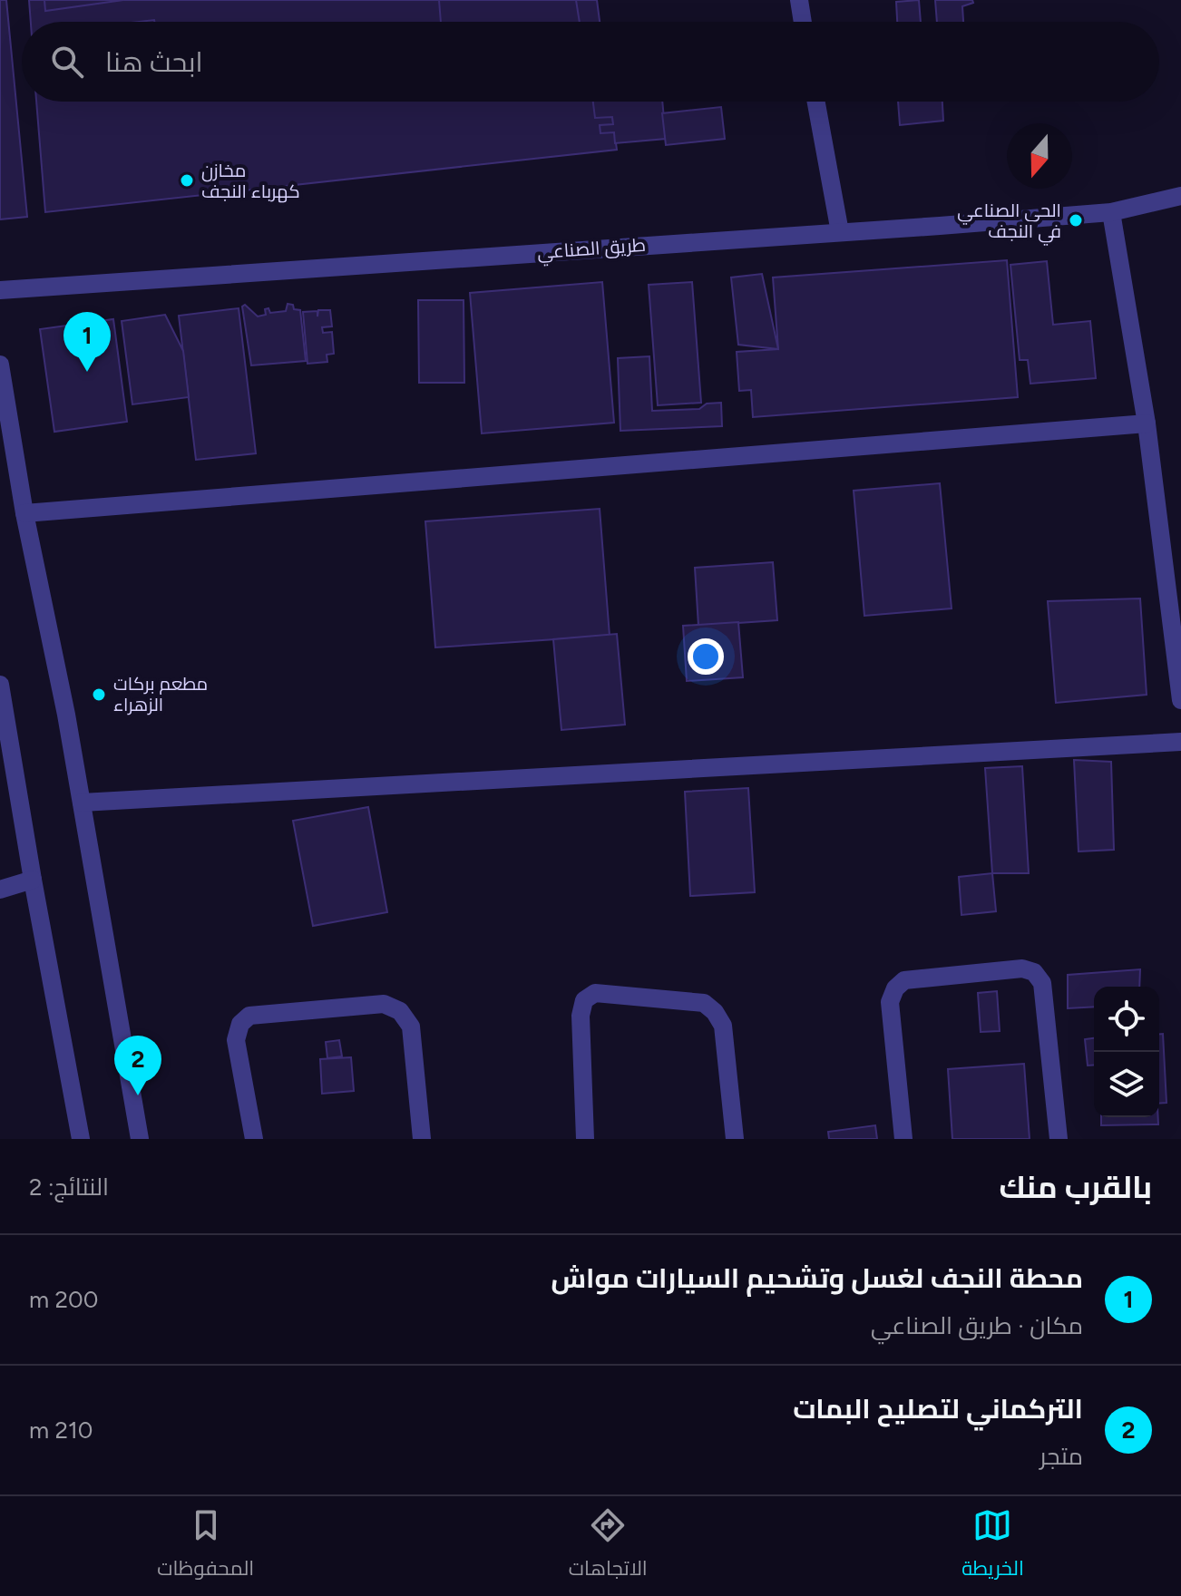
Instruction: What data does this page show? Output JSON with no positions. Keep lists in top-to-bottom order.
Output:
{
  "streets": {
    "street": ["طريق الصناعي"]
  },
  "places": ["مخازن كهرباء النجف", "الحي الصناعي في النجف", "مطعم بركات الزهراء"],
  "north": "bottom",
  "page": {
    "search": "ابحث هنا",
    "pins": ["1", "2"],
    "heading": ["بالقرب منك", "النتائج: 2"],
    "list": [
      {
        "mark": "1",
        "name": "محطة النجف لغسل وتشحيم السيارات مواش",
        "note": "مكان · طريق الصناعي",
        "value": "200 m"
      },
      {
        "mark": "2",
        "name": "التركماني لتصليح البمات",
        "note": "متجر",
        "value": "210 m"
      }
    ],
    "nav": ["الخريطة", "الاتجاهات", "المحفوظات"]
  }
}
